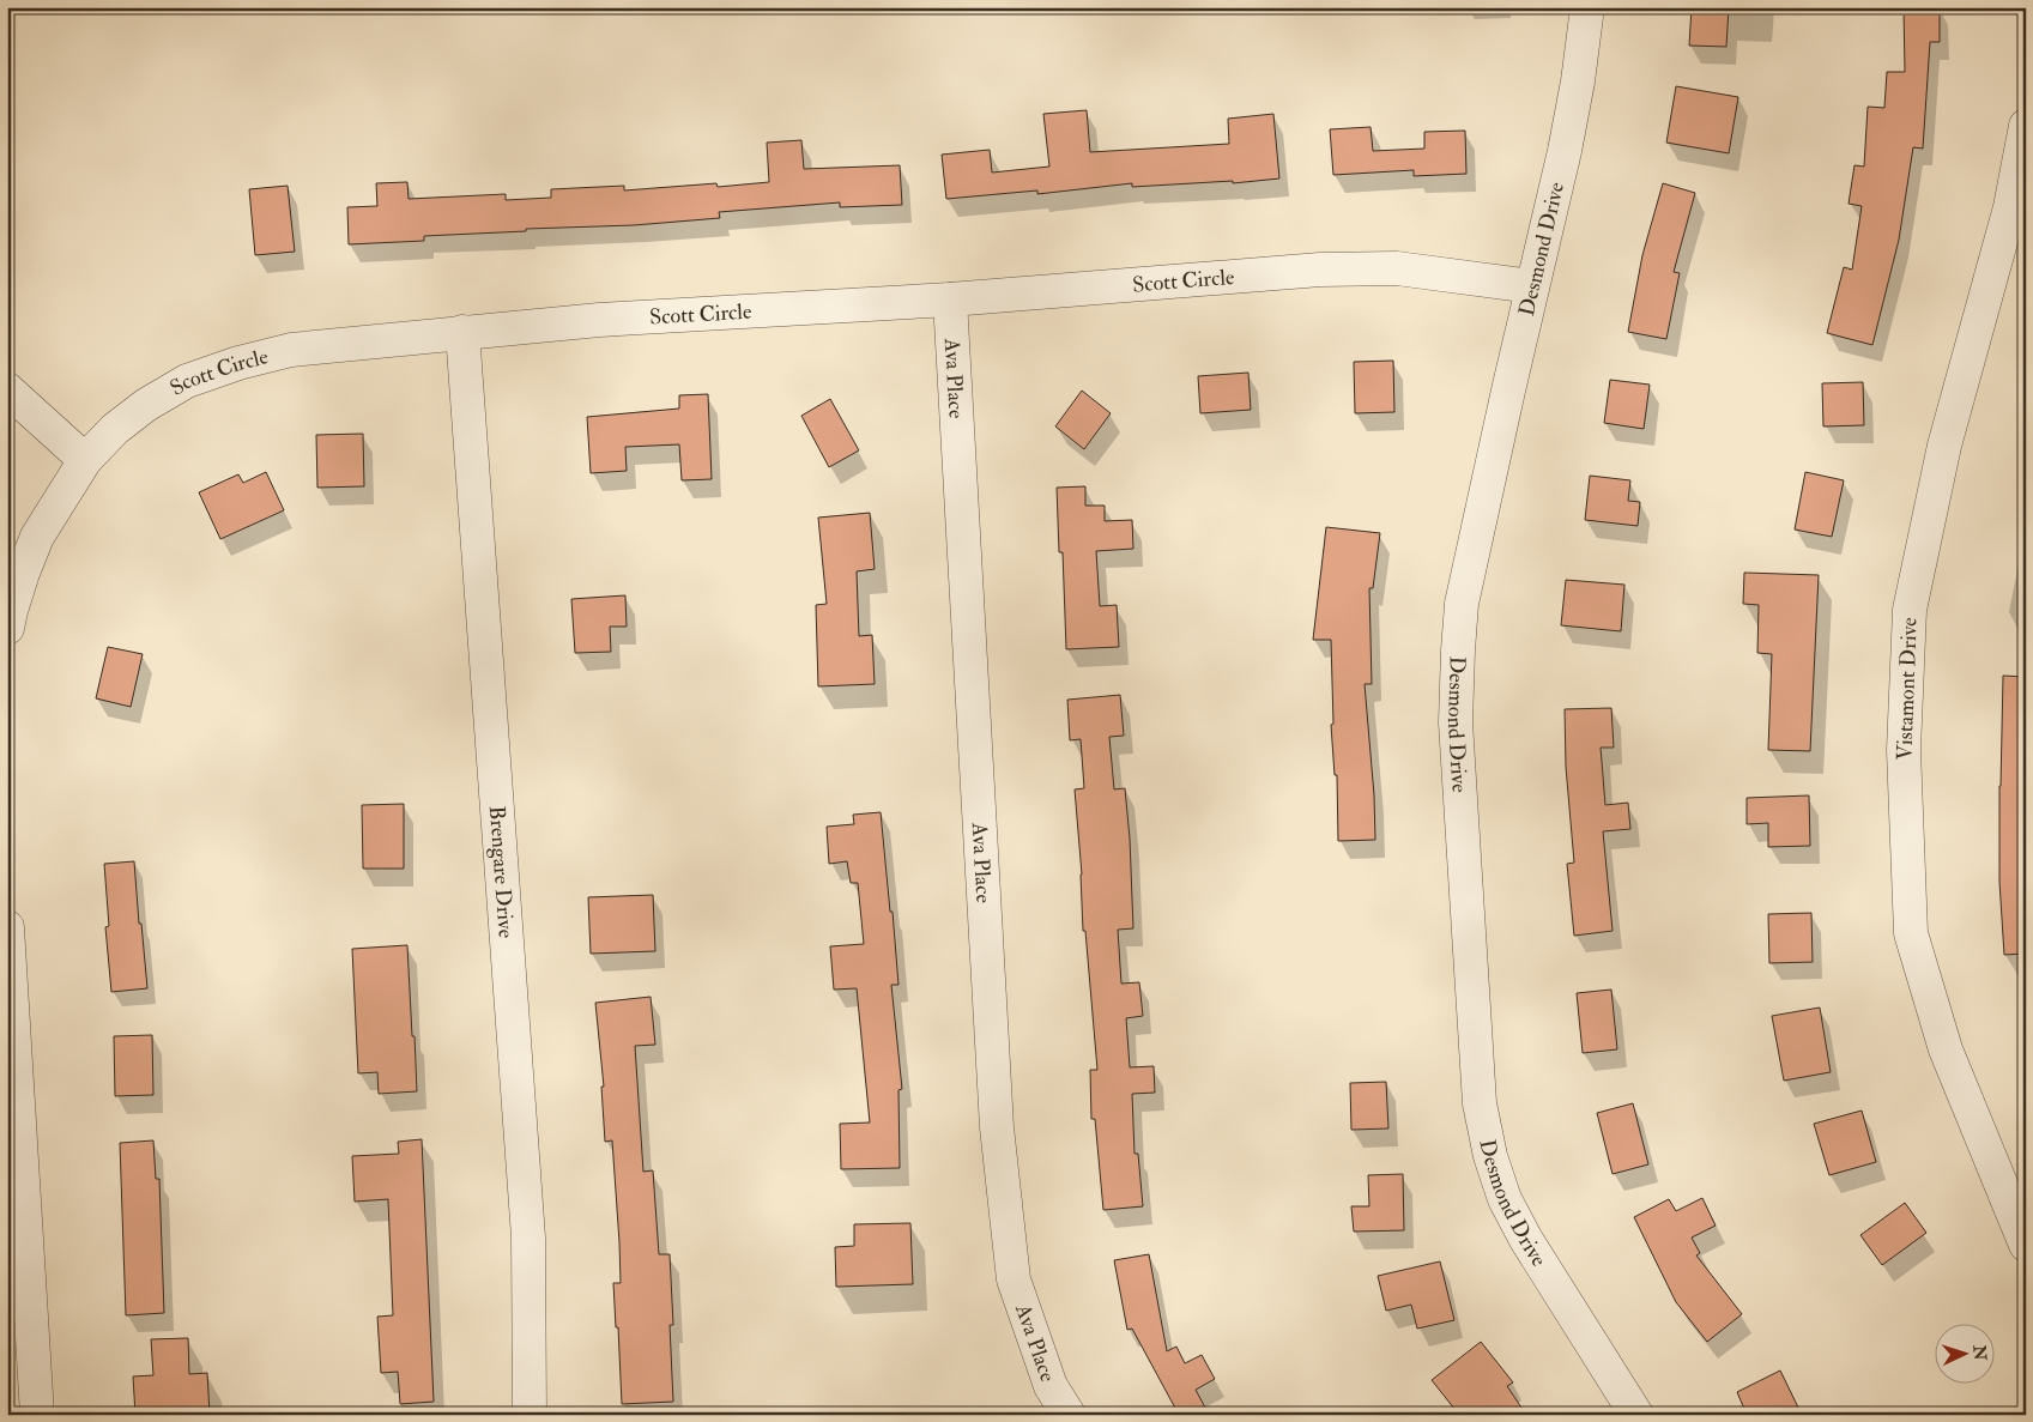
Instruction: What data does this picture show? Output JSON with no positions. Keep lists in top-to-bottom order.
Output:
{
  "streets": {
    "street": [
      "Desmond Drive",
      "Scott Circle",
      "Ava Place",
      "Vistamont Drive",
      "Brengare Drive"
    ]
  },
  "crossings": [
    ["Desmond Drive", "Scott Circle"],
    ["Scott Circle", "Ava Place"],
    ["Scott Circle", "Brengare Drive"]
  ],
  "north": "right"
}
